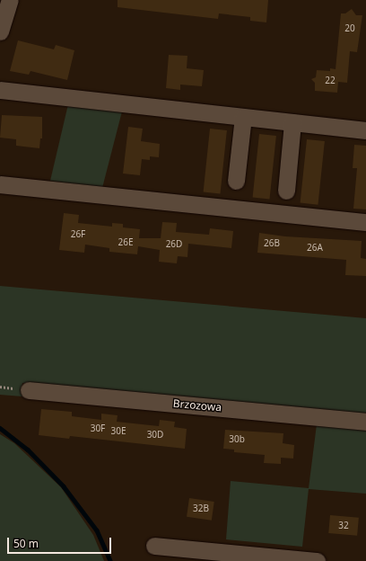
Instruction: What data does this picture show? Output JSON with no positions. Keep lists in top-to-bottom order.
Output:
{
  "streets": {
    "street": ["Brzozowa"]
  },
  "house_numbers": [
    "20",
    "22",
    "26F",
    "26E",
    "26B",
    "26D",
    "26A",
    "30F",
    "30E",
    "30D",
    "30b",
    "32B",
    "32"
  ],
  "scale_bar": "50 m"
}
